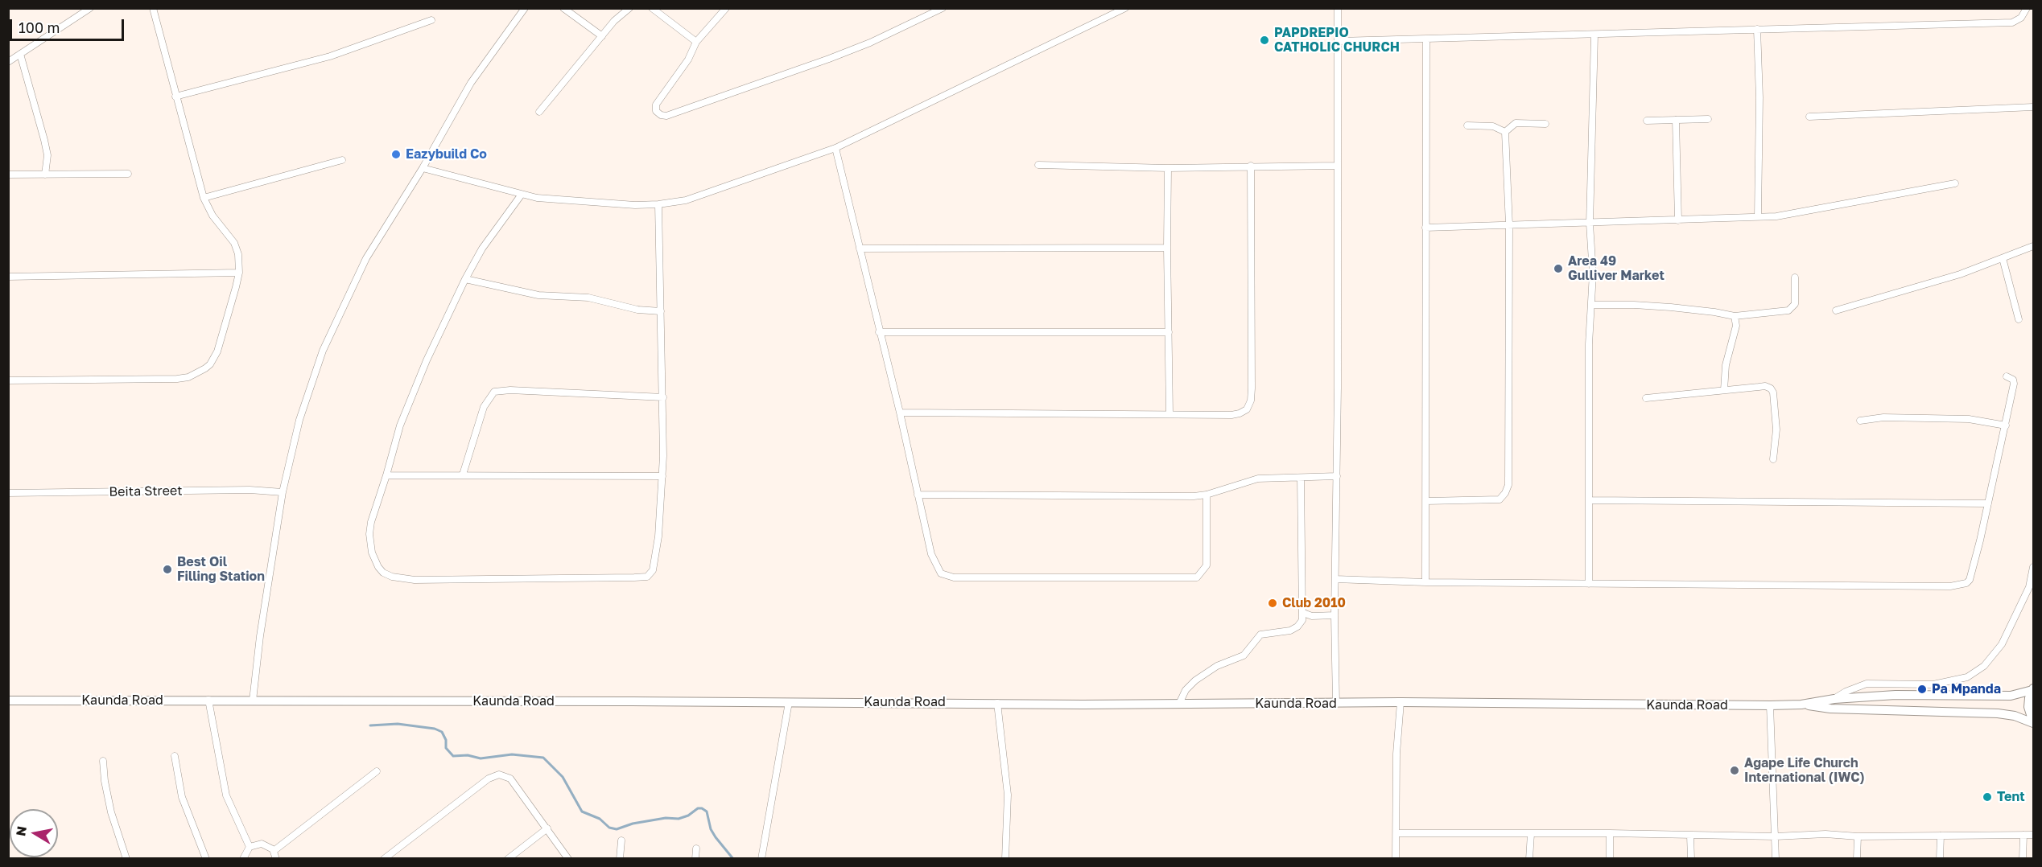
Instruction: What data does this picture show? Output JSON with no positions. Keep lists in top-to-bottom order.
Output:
{
  "streets": {
    "main road": ["Kaunda Road"],
    "street": ["Beita Street"]
  },
  "places": [
    "PAPDREPIO CATHOLIC CHURCH",
    "Eazybuild Co",
    "Area 49 Gulliver Market",
    "Best Oil Filling Station",
    "Club 2010",
    "Pa Mpanda",
    "Agape Life Church International (IWC)",
    "Tent"
  ],
  "scale_bar": "100 m",
  "north": "left"
}
